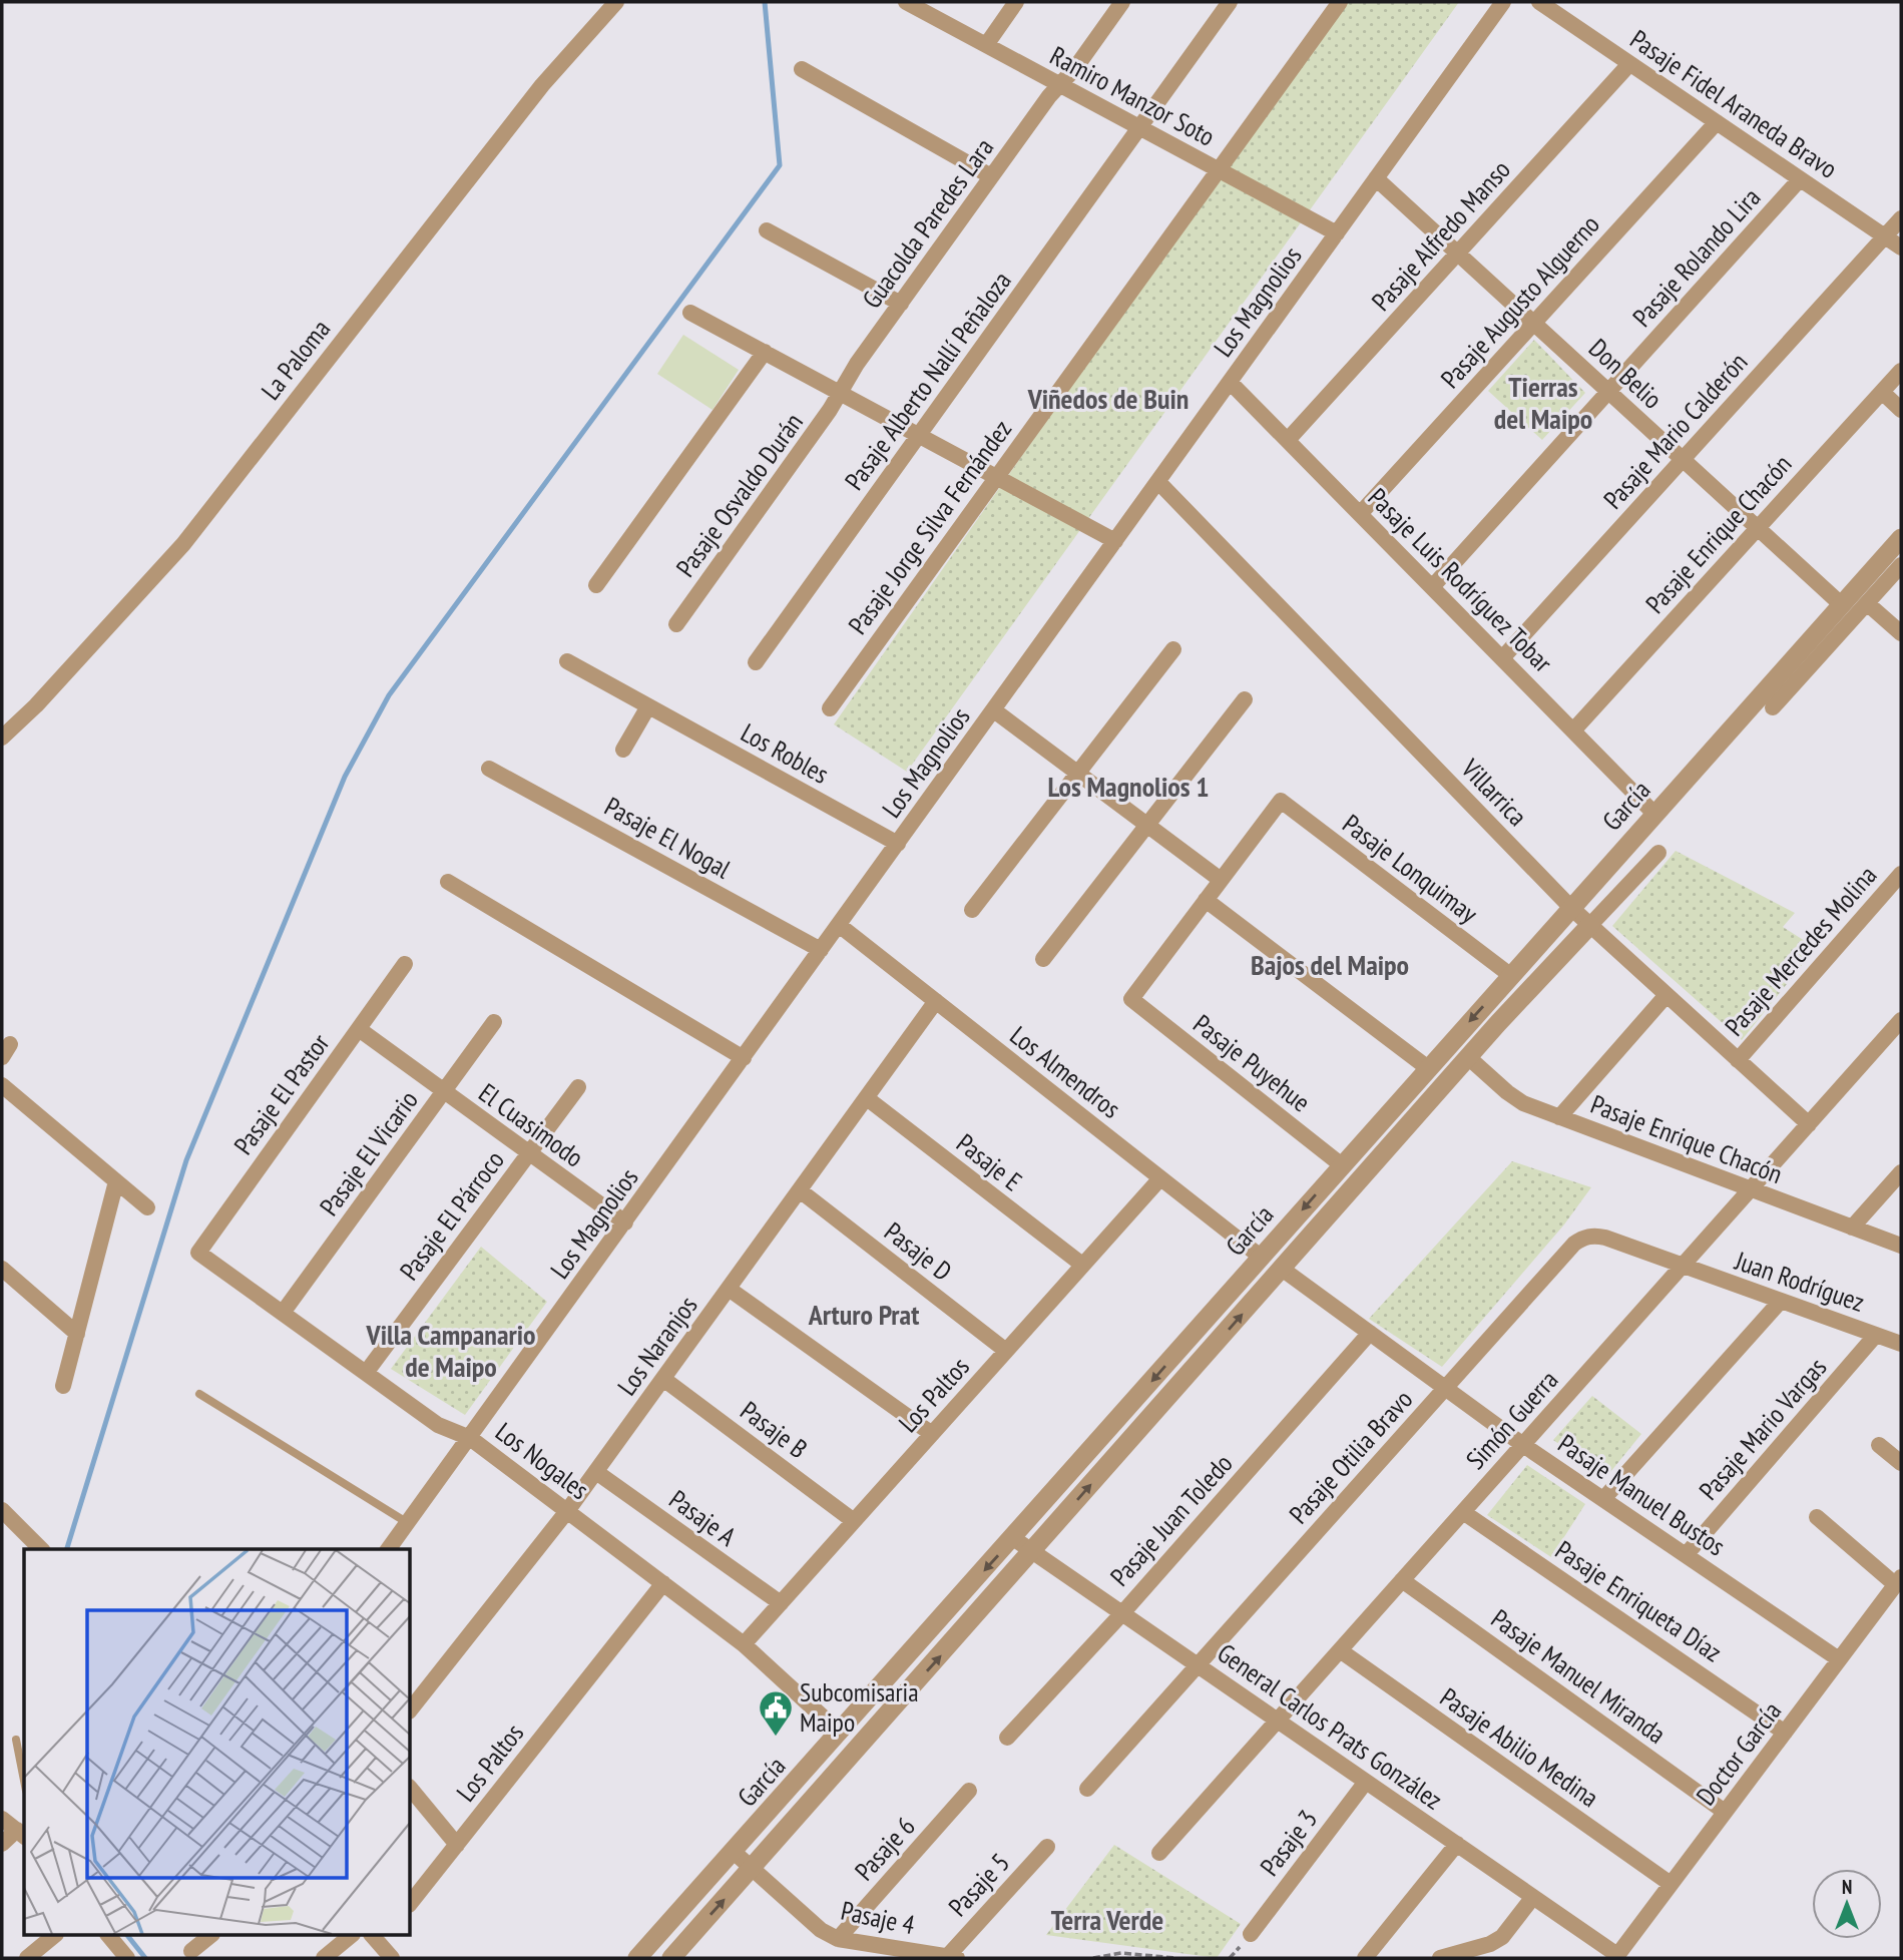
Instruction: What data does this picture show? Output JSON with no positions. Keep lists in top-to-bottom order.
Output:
{
  "streets": {
    "street": [
      "Ramiro Manzor Soto",
      "Pasaje Fidel Araneda Bravo",
      "Guacolda Paredes Lara",
      "Pasaje Alfredo Manso",
      "Pasaje Rolando Lira",
      "Los Magnolios",
      "Pasaje Augusto Alguerno",
      "La Paloma",
      "Don Belio",
      "Pasaje Alberto Nallí Peñaloza",
      "Pasaje Mario Calderón",
      "Pasaje Osvaldo Durán",
      "Pasaje Jorge Silva Fernández",
      "Pasaje Enrique Chacón",
      "Pasaje Luis Rodríguez Tobar",
      "Los Robles",
      "Villarrica",
      "García",
      "Pasaje El Nogal",
      "Pasaje Lonquimay",
      "Pasaje Mercedes Molina",
      "Pasaje Puyehue",
      "Los Almendros",
      "Pasaje El Pastor",
      "El Cuasimodo",
      "Pasaje El Vicario",
      "Pasaje E",
      "Pasaje El Párroco",
      "Pasaje D",
      "Juan Rodríguez",
      "Los Naranjos",
      "Los Paltos",
      "Simón Guerra",
      "Pasaje Mario Vargas",
      "Pasaje B",
      "Pasaje Otilia Bravo",
      "Los Nogales",
      "Pasaje Manuel Bustos",
      "Pasaje A",
      "Pasaje Juan Toledo",
      "Pasaje Enriqueta Díaz",
      "Pasaje Manuel Miranda",
      "General Carlos Prats González",
      "Pasaje Abilio Medina",
      "Doctor García",
      "Pasaje 3",
      "Pasaje 6",
      "Pasaje 5",
      "Pasaje 4"
    ]
  },
  "crossings": [
    ["Ramiro Manzor Soto", "Guacolda Paredes Lara"],
    ["Ramiro Manzor Soto", "Los Magnolios"],
    ["Ramiro Manzor Soto", "Pasaje Alberto Nallí Peñaloza"],
    ["Ramiro Manzor Soto", "Pasaje Jorge Silva Fernández"],
    ["Pasaje Fidel Araneda Bravo", "Pasaje Alfredo Manso"],
    ["Pasaje Fidel Araneda Bravo", "Pasaje Rolando Lira"],
    ["Pasaje Fidel Araneda Bravo", "Pasaje Augusto Alguerno"],
    ["Pasaje Fidel Araneda Bravo", "Pasaje Mario Calderón"],
    ["Guacolda Paredes Lara", "Pasaje Osvaldo Durán"],
    ["Pasaje Alfredo Manso", "Don Belio"],
    ["Pasaje Alfredo Manso", "Pasaje Luis Rodríguez Tobar"],
    ["Pasaje Rolando Lira", "Don Belio"],
    ["Pasaje Rolando Lira", "Pasaje Luis Rodríguez Tobar"],
    ["Los Magnolios", "Don Belio"],
    ["Los Magnolios", "Pasaje Luis Rodríguez Tobar"],
    ["Los Magnolios", "Los Robles"],
    ["Los Magnolios", "Villarrica"],
    ["Los Magnolios", "Pasaje El Nogal"],
    ["Los Magnolios", "Los Almendros"],
    ["Los Magnolios", "El Cuasimodo"],
    ["Los Magnolios", "Los Nogales"],
    ["Pasaje Augusto Alguerno", "Don Belio"],
    ["Pasaje Augusto Alguerno", "Pasaje Luis Rodríguez Tobar"],
    ["Don Belio", "Pasaje Mario Calderón"],
    ["Don Belio", "Pasaje Enrique Chacón"],
    ["Don Belio", "García"],
    ["Pasaje Mario Calderón", "Pasaje Luis Rodríguez Tobar"],
    ["Pasaje Enrique Chacón", "Pasaje Luis Rodríguez Tobar"],
    ["Pasaje Enrique Chacón", "García"],
    ["Pasaje Enrique Chacón", "Simón Guerra"],
    ["Pasaje Luis Rodríguez Tobar", "García"],
    ["Villarrica", "García"],
    ["Villarrica", "Pasaje Mercedes Molina"],
    ["Villarrica", "Simón Guerra"],
    ["García", "Pasaje Lonquimay"],
    ["García", "Pasaje Puyehue"],
    ["García", "Los Almendros"],
    ["García", "Los Nogales"],
    ["García", "Pasaje Manuel Bustos"],
    ["García", "General Carlos Prats González"],
    ["García", "Pasaje 4"],
    ["Los Almendros", "Los Naranjos"],
    ["Los Almendros", "Los Paltos"],
    ["Pasaje El Pastor", "El Cuasimodo"],
    ["Pasaje El Pastor", "Los Nogales"],
    ["El Cuasimodo", "Pasaje El Vicario"],
    ["El Cuasimodo", "Pasaje El Párroco"],
    ["Pasaje El Vicario", "Los Nogales"],
    ["Pasaje E", "Los Naranjos"],
    ["Pasaje E", "Los Paltos"],
    ["Pasaje El Párroco", "Los Nogales"],
    ["Pasaje D", "Los Naranjos"],
    ["Pasaje D", "Los Paltos"],
    ["Juan Rodríguez", "Simón Guerra"],
    ["Juan Rodríguez", "Pasaje Mario Vargas"],
    ["Juan Rodríguez", "Pasaje Otilia Bravo"],
    ["Los Naranjos", "Pasaje B"],
    ["Los Naranjos", "Los Nogales"],
    ["Los Naranjos", "Pasaje A"],
    ["Los Paltos", "Pasaje B"],
    ["Los Paltos", "Los Nogales"],
    ["Los Paltos", "Pasaje A"],
    ["Simón Guerra", "Pasaje Otilia Bravo"],
    ["Simón Guerra", "Pasaje Manuel Bustos"],
    ["Simón Guerra", "Pasaje Enriqueta Díaz"],
    ["Simón Guerra", "Pasaje Manuel Miranda"],
    ["Simón Guerra", "General Carlos Prats González"],
    ["Simón Guerra", "Pasaje Abilio Medina"],
    ["Pasaje Mario Vargas", "Pasaje Manuel Bustos"],
    ["Pasaje Otilia Bravo", "Pasaje Manuel Bustos"],
    ["Pasaje Otilia Bravo", "General Carlos Prats González"],
    ["Pasaje Manuel Bustos", "Pasaje Juan Toledo"],
    ["Pasaje Manuel Bustos", "Doctor García"],
    ["Pasaje Juan Toledo", "General Carlos Prats González"],
    ["Pasaje Enriqueta Díaz", "Doctor García"],
    ["Pasaje Manuel Miranda", "Doctor García"],
    ["General Carlos Prats González", "Doctor García"],
    ["General Carlos Prats González", "Pasaje 3"],
    ["Pasaje Abilio Medina", "Doctor García"],
    ["Pasaje 6", "Pasaje 4"],
    ["Pasaje 5", "Pasaje 4"]
  ],
  "districts": [
    "Tierras del Maipo",
    "Viñedos de Buin",
    "Los Magnolios 1",
    "Bajos del Maipo",
    "Arturo Prat",
    "Villa Campanario de Maipo",
    "Terra Verde"
  ],
  "places": {
    "public building": ["Subcomisaria Maipo"]
  },
  "north": "top"
}
